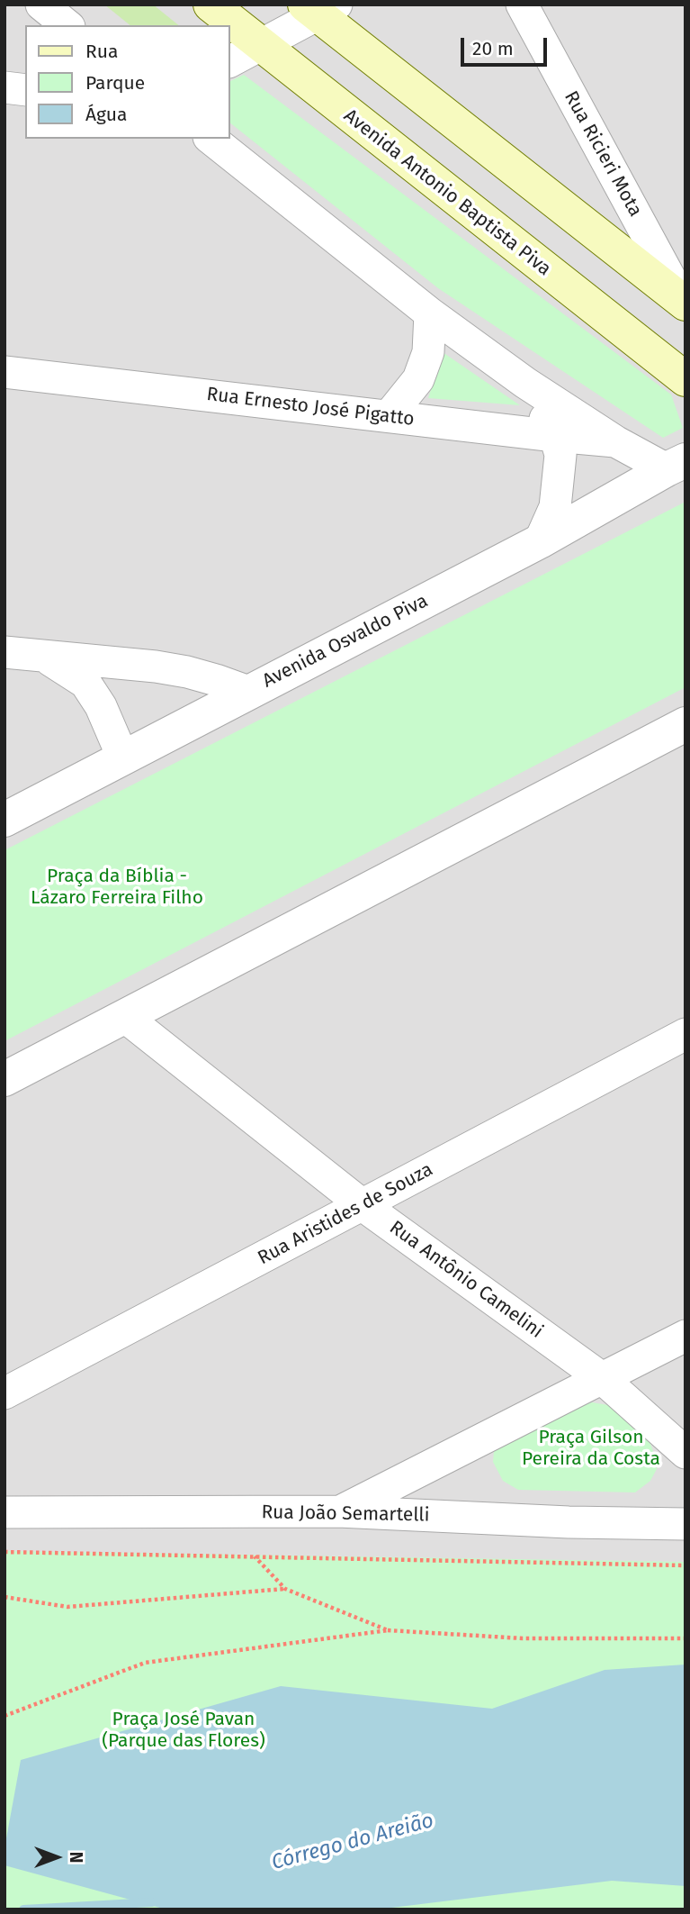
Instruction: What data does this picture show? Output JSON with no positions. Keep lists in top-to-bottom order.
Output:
{
  "streets": {
    "main road": ["Avenida Antonio Baptista Piva"],
    "street": [
      "Rua Ricieri Mota",
      "Rua Ernesto José Pigatto",
      "Avenida Osvaldo Piva",
      "Rua Aristides de Souza",
      "Rua Antônio Camelini",
      "Rua João Semartelli"
    ]
  },
  "crossings": [
    ["Rua Aristides de Souza", "Rua Antônio Camelini"]
  ],
  "water": ["Córrego do Areião"],
  "parks": ["Praça da Bíblia - Lázaro Ferreira Filho", "Praça Gilson Pereira da Costa", "Praça José Pavan (Parque das Flores)"],
  "legend": ["Rua", "Parque", "Água"],
  "scale_bar": "20 m",
  "north": "right"
}
